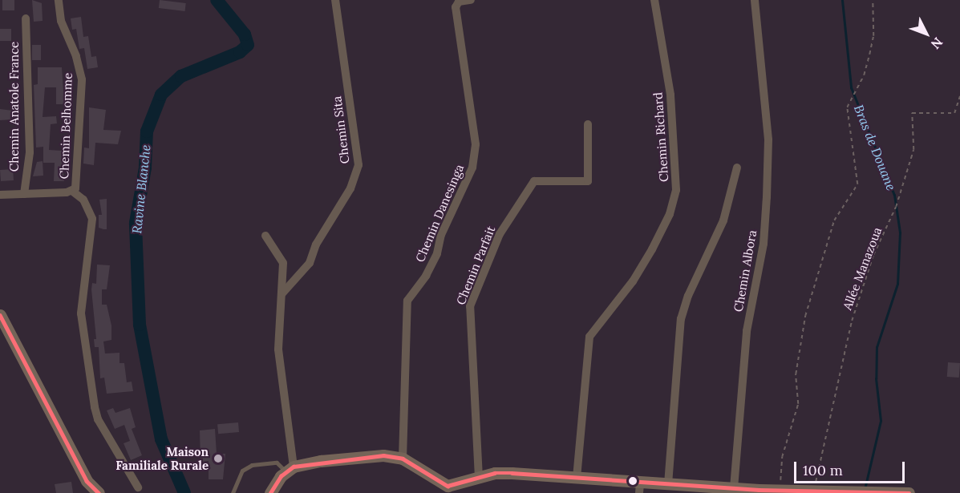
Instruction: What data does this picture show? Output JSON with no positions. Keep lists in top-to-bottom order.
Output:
{
  "streets": {
    "street": [
      "Chemin Anatole France",
      "Chemin Belhomme",
      "Chemin Sita",
      "Chemin Richard",
      "Chemin Danesinga",
      "Chemin Parfait",
      "Chemin Albora"
    ],
    "path": ["Allée Manazoua"]
  },
  "water": ["Bras de Douane", "Ravine Blanche"],
  "places": ["Maison Familiale Rurale"],
  "scale_bar": "100 m",
  "north": "bottom right"
}
